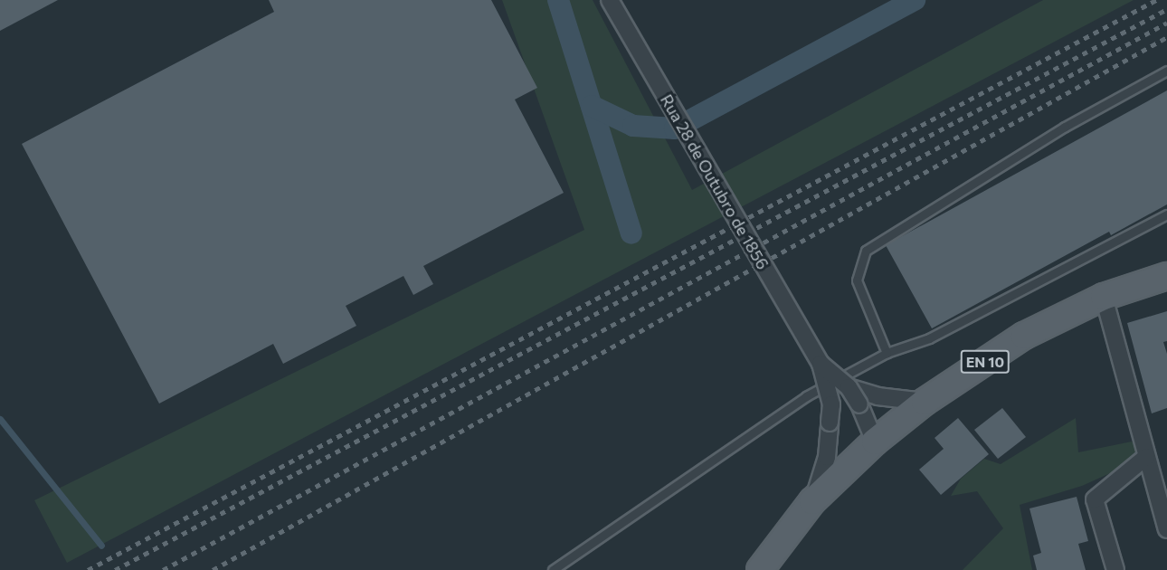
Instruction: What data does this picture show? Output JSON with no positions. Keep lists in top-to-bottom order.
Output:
{
  "streets": {
    "main road": ["EN 10"],
    "street": ["Rua 28 de Outubro de 1856"]
  },
  "crossings": [
    ["Rua 28 de Outubro de 1856", "EN 10"]
  ]
}
